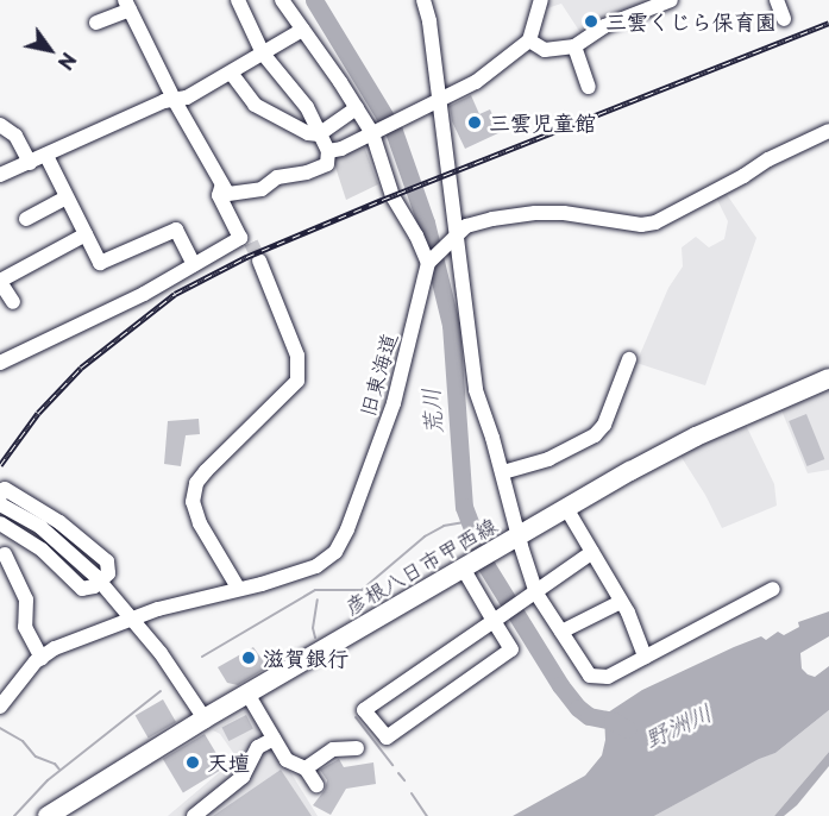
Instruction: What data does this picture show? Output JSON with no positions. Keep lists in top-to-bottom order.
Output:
{
  "streets": {
    "main road": ["彦根八日市甲西線"],
    "street": ["旧東海道"]
  },
  "water": ["荒川", "野洲川"],
  "places": [
    "三雲くじら保育園",
    "三雲児童館",
    "滋賀銀行",
    "天壇"
  ],
  "north": "bottom right"
}
